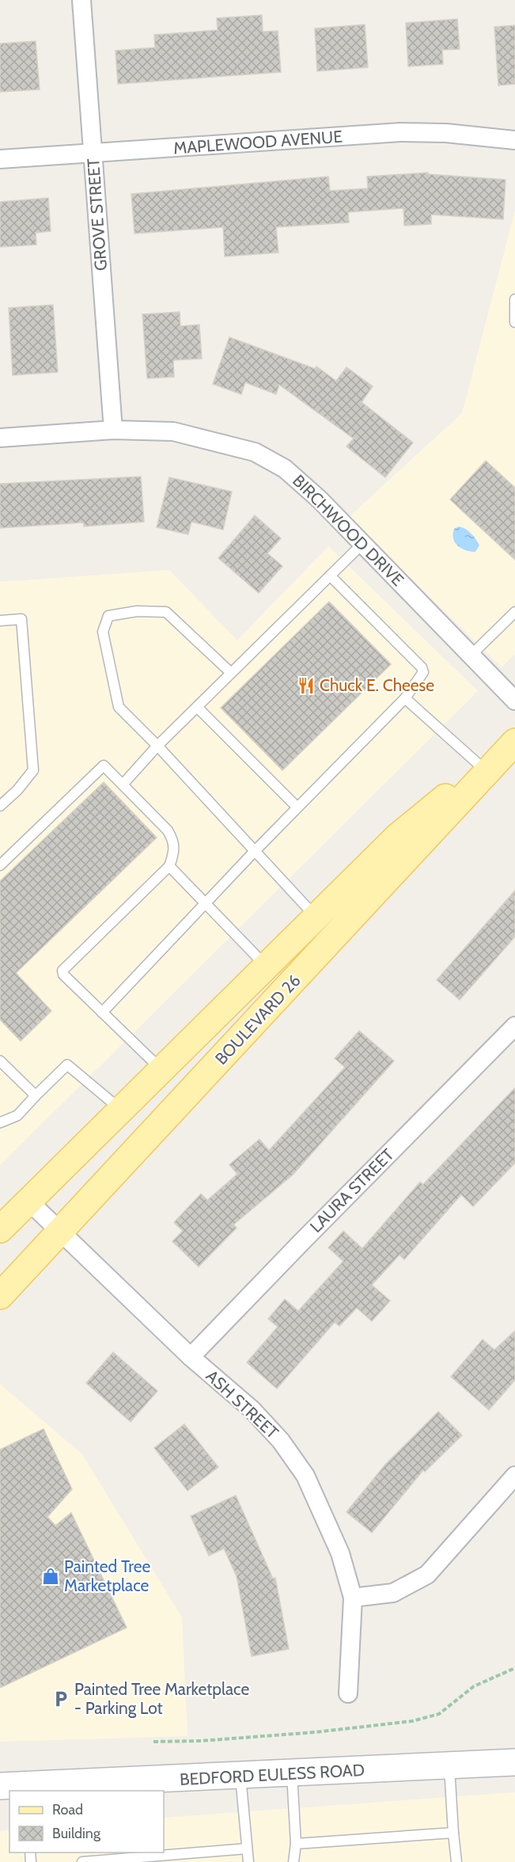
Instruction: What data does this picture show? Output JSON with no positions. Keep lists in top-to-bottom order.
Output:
{
  "streets": {
    "main road": ["BOULEVARD 26", "BEDFORD EULESS ROAD"],
    "street": [
      "MAPLEWOOD AVENUE",
      "GROVE STREET",
      "BIRCHWOOD DRIVE",
      "LAURA STREET",
      "ASH STREET"
    ]
  },
  "crossings": [
    ["MAPLEWOOD AVENUE", "GROVE STREET"],
    ["GROVE STREET", "BIRCHWOOD DRIVE"],
    ["BOULEVARD 26", "ASH STREET"],
    ["LAURA STREET", "ASH STREET"]
  ],
  "places": {
    "restaurant": ["Chuck E. Cheese"],
    "shop": ["Painted Tree Marketplace"],
    "parking": ["Painted Tree Marketplace - Parking Lot"]
  },
  "legend": ["Road", "Building"]
}
